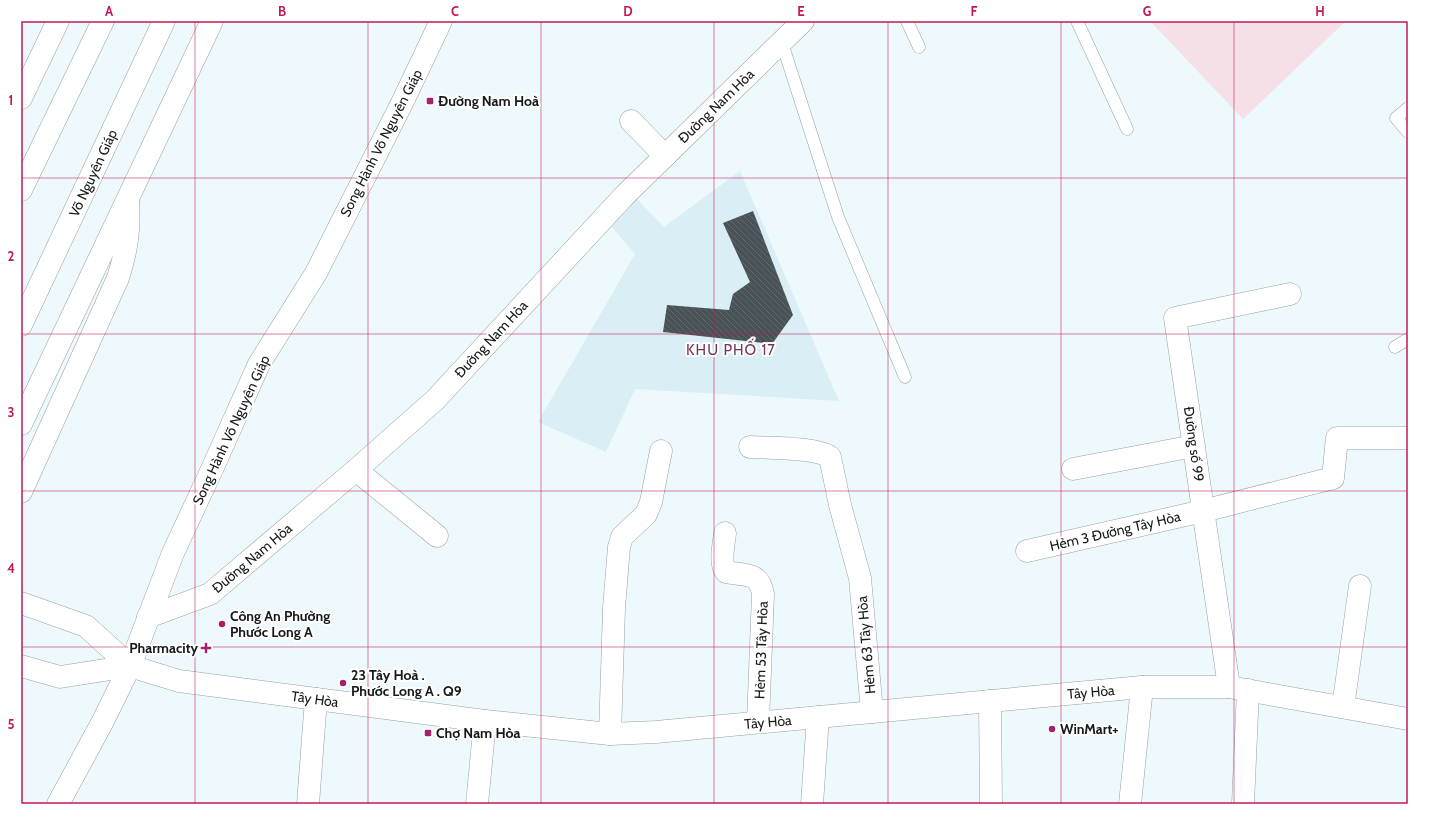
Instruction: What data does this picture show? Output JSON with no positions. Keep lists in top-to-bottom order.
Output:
{
  "streets": {
    "main road": [
      "Đường Nam Hòa",
      "Song Hành Võ Nguyên Giáp",
      "Võ Nguyên Giáp",
      "Đường số 99",
      "Hẻm 3 Đường Tây Hòa",
      "Hẻm 63 Tây Hòa",
      "Hẻm 53 Tây Hòa",
      "Tây Hòa"
    ]
  },
  "crossings": [
    ["Đường Nam Hòa", "Song Hành Võ Nguyên Giáp"],
    ["Song Hành Võ Nguyên Giáp", "Tây Hòa"],
    ["Đường số 99", "Hẻm 3 Đường Tây Hòa"],
    ["Đường số 99", "Tây Hòa"],
    ["Hẻm 63 Tây Hòa", "Tây Hòa"],
    ["Hẻm 53 Tây Hòa", "Tây Hòa"]
  ],
  "districts": ["KHU PHỐ 17"],
  "places": {
    "transit": ["Đường Nam Hoà", "Chợ Nam Hòa"],
    "other": ["Công An Phường Phước Long A", "23 Tây Hoà . Phước Long A . Q9", "WinMart+"],
    "health": ["Pharmacity"]
  },
  "grid": {
    "columns": [
      "A",
      "B",
      "C",
      "D",
      "E",
      "F",
      "G",
      "H"
    ],
    "rows": [
      "1",
      "2",
      "3",
      "4",
      "5"
    ]
  }
}
